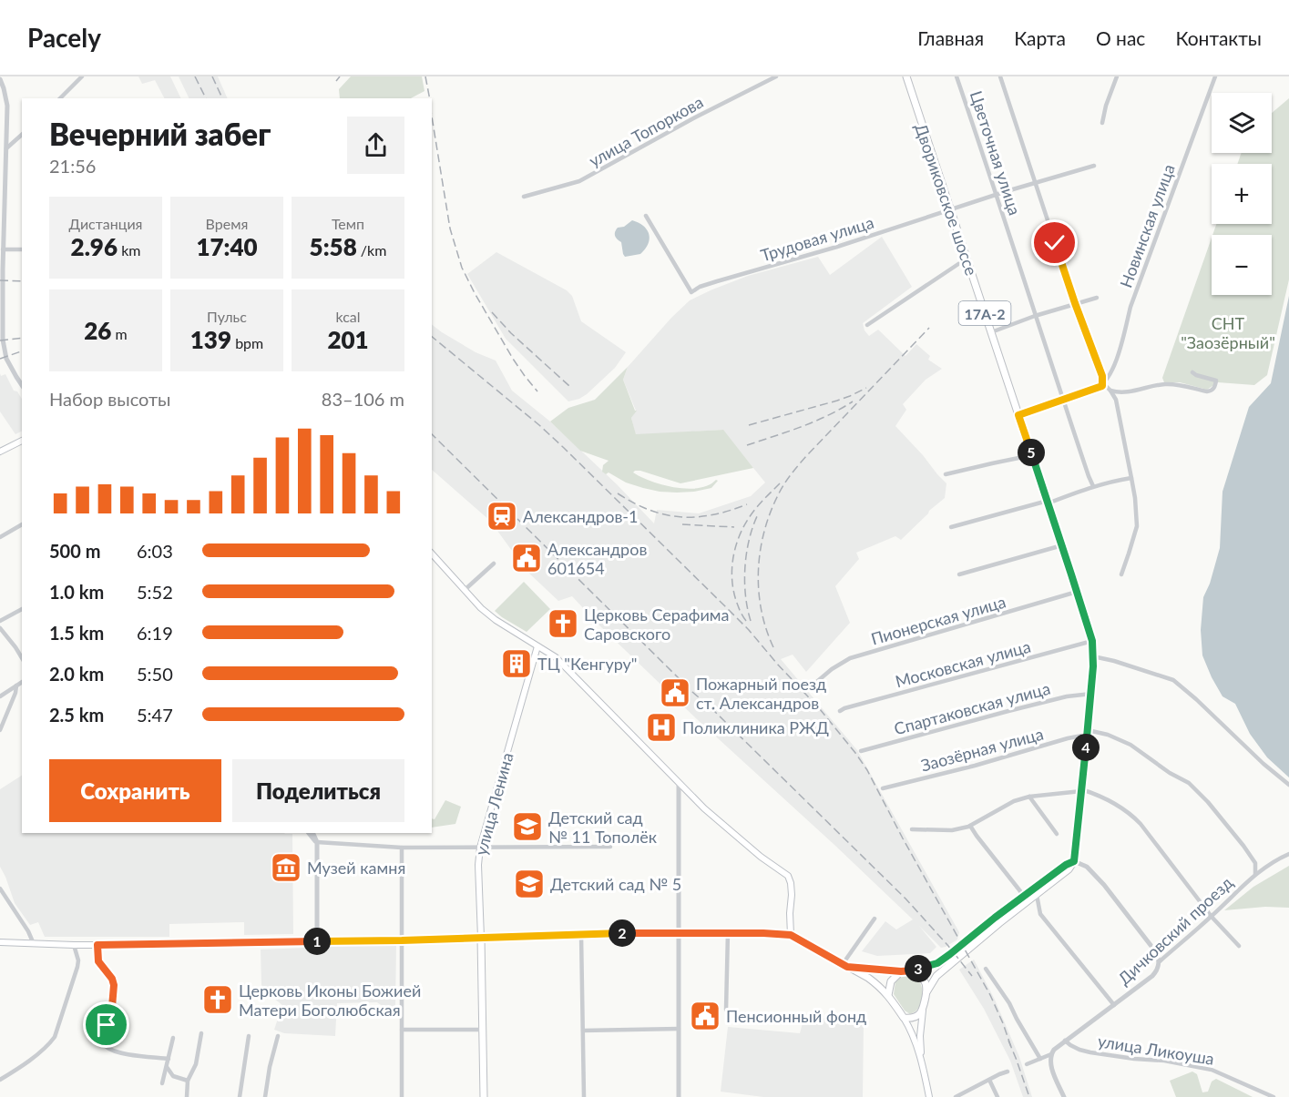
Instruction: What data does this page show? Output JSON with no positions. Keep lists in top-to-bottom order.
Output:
{
  "streets": {
    "main road": ["Двориковское шоссе", "17А-2", "улица Ленина"],
    "street": [
      "улица Топоркова",
      "Цветочная улица",
      "Новинская улица",
      "Трудовая улица",
      "Пионерская улица",
      "Московская улица",
      "Спартаковская улица",
      "Заозёрная улица",
      "Дичковский проезд",
      "улица Ликоуша"
    ]
  },
  "crossings": [
    ["Цветочная улица", "Трудовая улица"],
    ["Двориковское шоссе", "Трудовая улица"],
    ["Двориковское шоссе", "Пионерская улица"],
    ["Двориковское шоссе", "Московская улица"],
    ["Двориковское шоссе", "Спартаковская улица"],
    ["Двориковское шоссе", "Заозёрная улица"],
    ["Заозёрная улица", "Дичковский проезд"],
    ["Дичковский проезд", "улица Ликоуша"]
  ],
  "parks": ["СНТ \"Заозёрный\""],
  "places": {
    "station": ["Александров-1"],
    "public building": ["Александров 601654", "Пожарный поезд ст. Александров", "Пенсионный фонд"],
    "church": ["Церковь Серафима Саровского", "Церковь Иконы Божией Матери Боголюбская"],
    "building": ["ТЦ \"Кенгуру\""],
    "hospital": ["Поликлиника РЖД"],
    "school or university": ["Детский сад № 11 Тополёк", "Детский сад № 5"],
    "museum": ["Музей камня"]
  },
  "page": {
    "header": "Pacely",
    "nav": [
      "Главная",
      "Карта",
      "О нас",
      "Контакты"
    ],
    "map_buttons": ["+", "−"],
    "heading": ["Вечерний забег", "21:56"],
    "stats": [
      ["Дистанция", "2.96 km"],
      ["Время", "17:40"],
      ["Темп", "5:58 /km"],
      ["26 m"],
      ["Пульс", "139 bpm"],
      ["kcal", "201"]
    ],
    "chart": ["Набор высоты", "83–106 m"],
    "pins": [
      "5",
      "4",
      "2",
      "1",
      "3"
    ],
    "list": [
      {
        "name": "500 m",
        "note": "6:03"
      },
      {
        "name": "1.0 km",
        "note": "5:52"
      },
      {
        "name": "1.5 km",
        "note": "6:19"
      },
      {
        "name": "2.0 km",
        "note": "5:50"
      },
      {
        "name": "2.5 km",
        "note": "5:47"
      }
    ],
    "buttons": ["Сохранить", "Поделиться"]
  }
}
